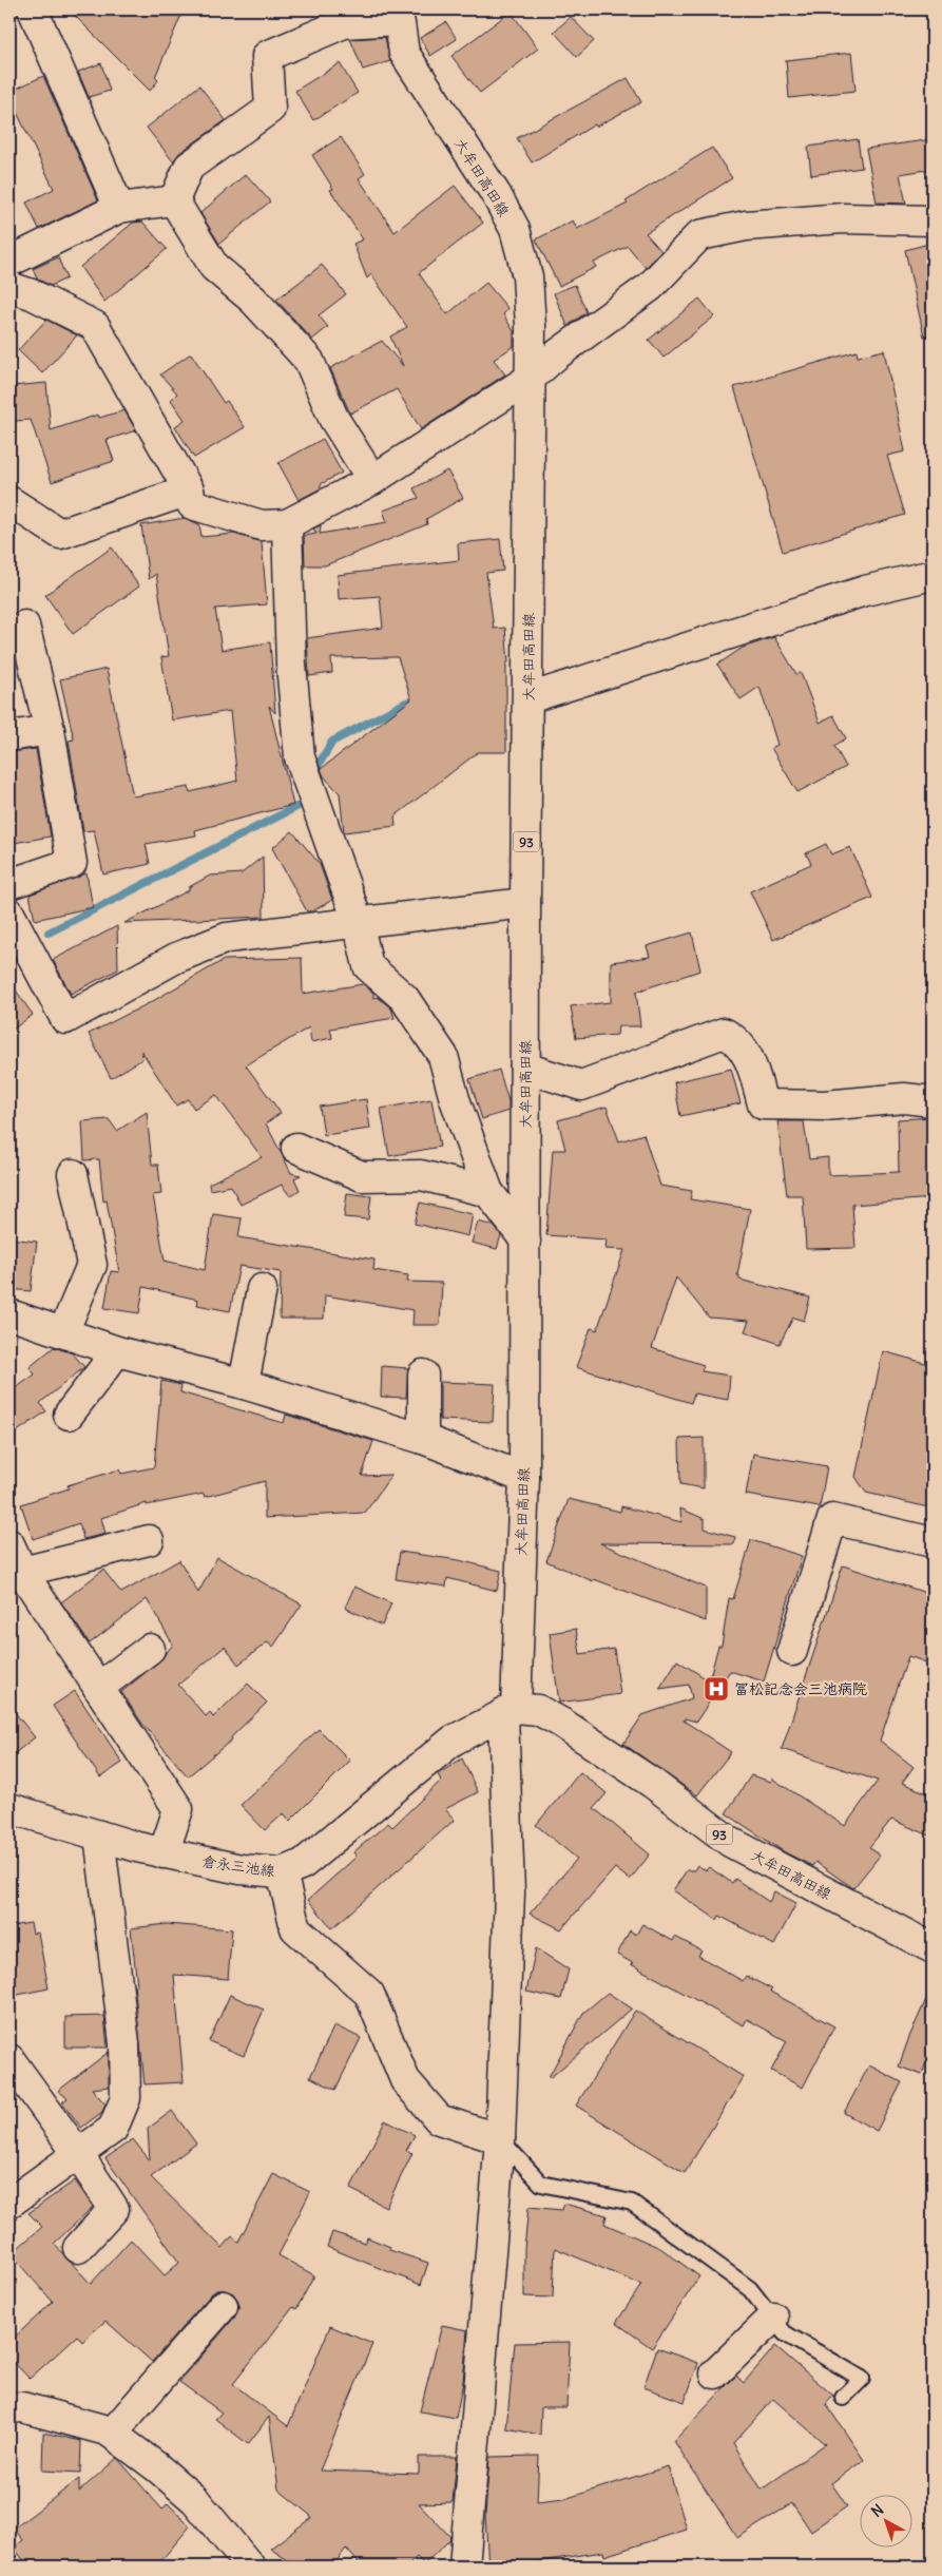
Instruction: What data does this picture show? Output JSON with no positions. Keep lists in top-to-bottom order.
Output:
{
  "streets": {
    "street": ["大牟田高田線", "93", "倉永三池線"]
  },
  "crossings": [
    ["大牟田高田線", "倉永三池線"]
  ],
  "places": {
    "hospital": ["冨松記念会三池病院"]
  },
  "north": "top left"
}
